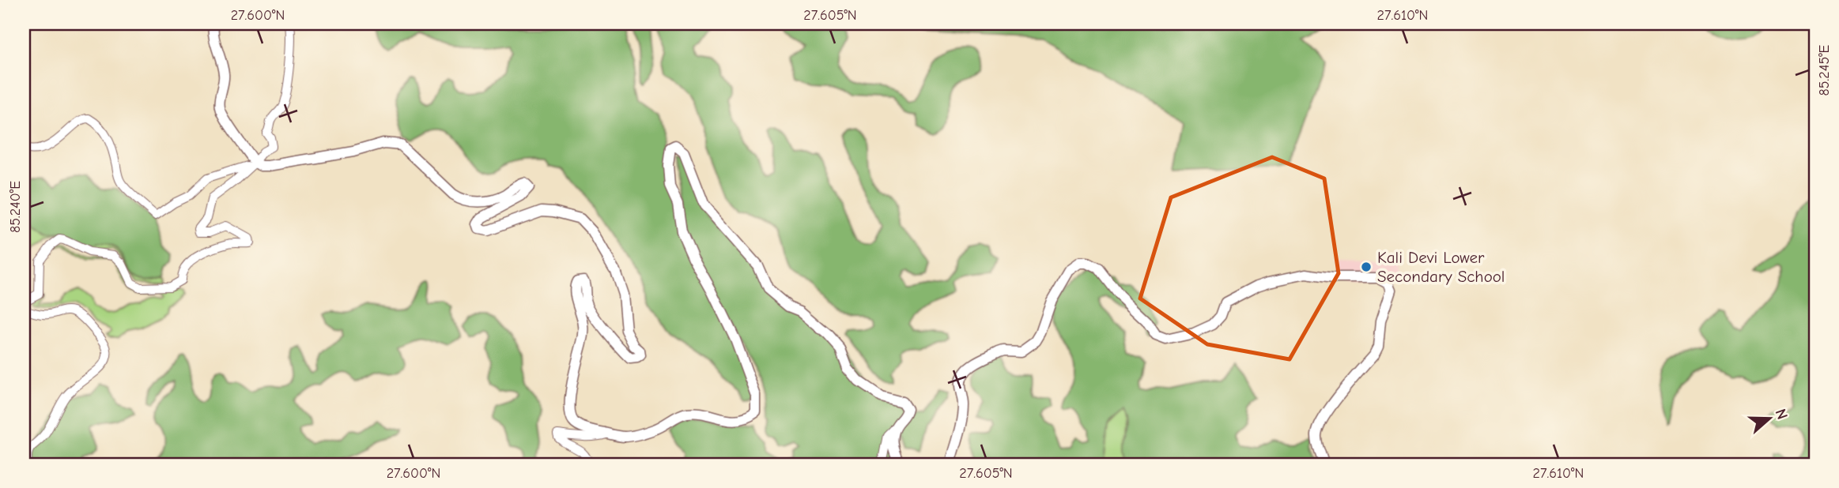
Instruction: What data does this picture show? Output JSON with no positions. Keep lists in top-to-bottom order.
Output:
{
  "places": ["Kali Devi Lower Secondary School"],
  "north": "right",
  "coordinates": [
    "27.600°N",
    "27.605°N",
    "27.610°N",
    "85.245°E",
    "85.240°E"
  ]
}
